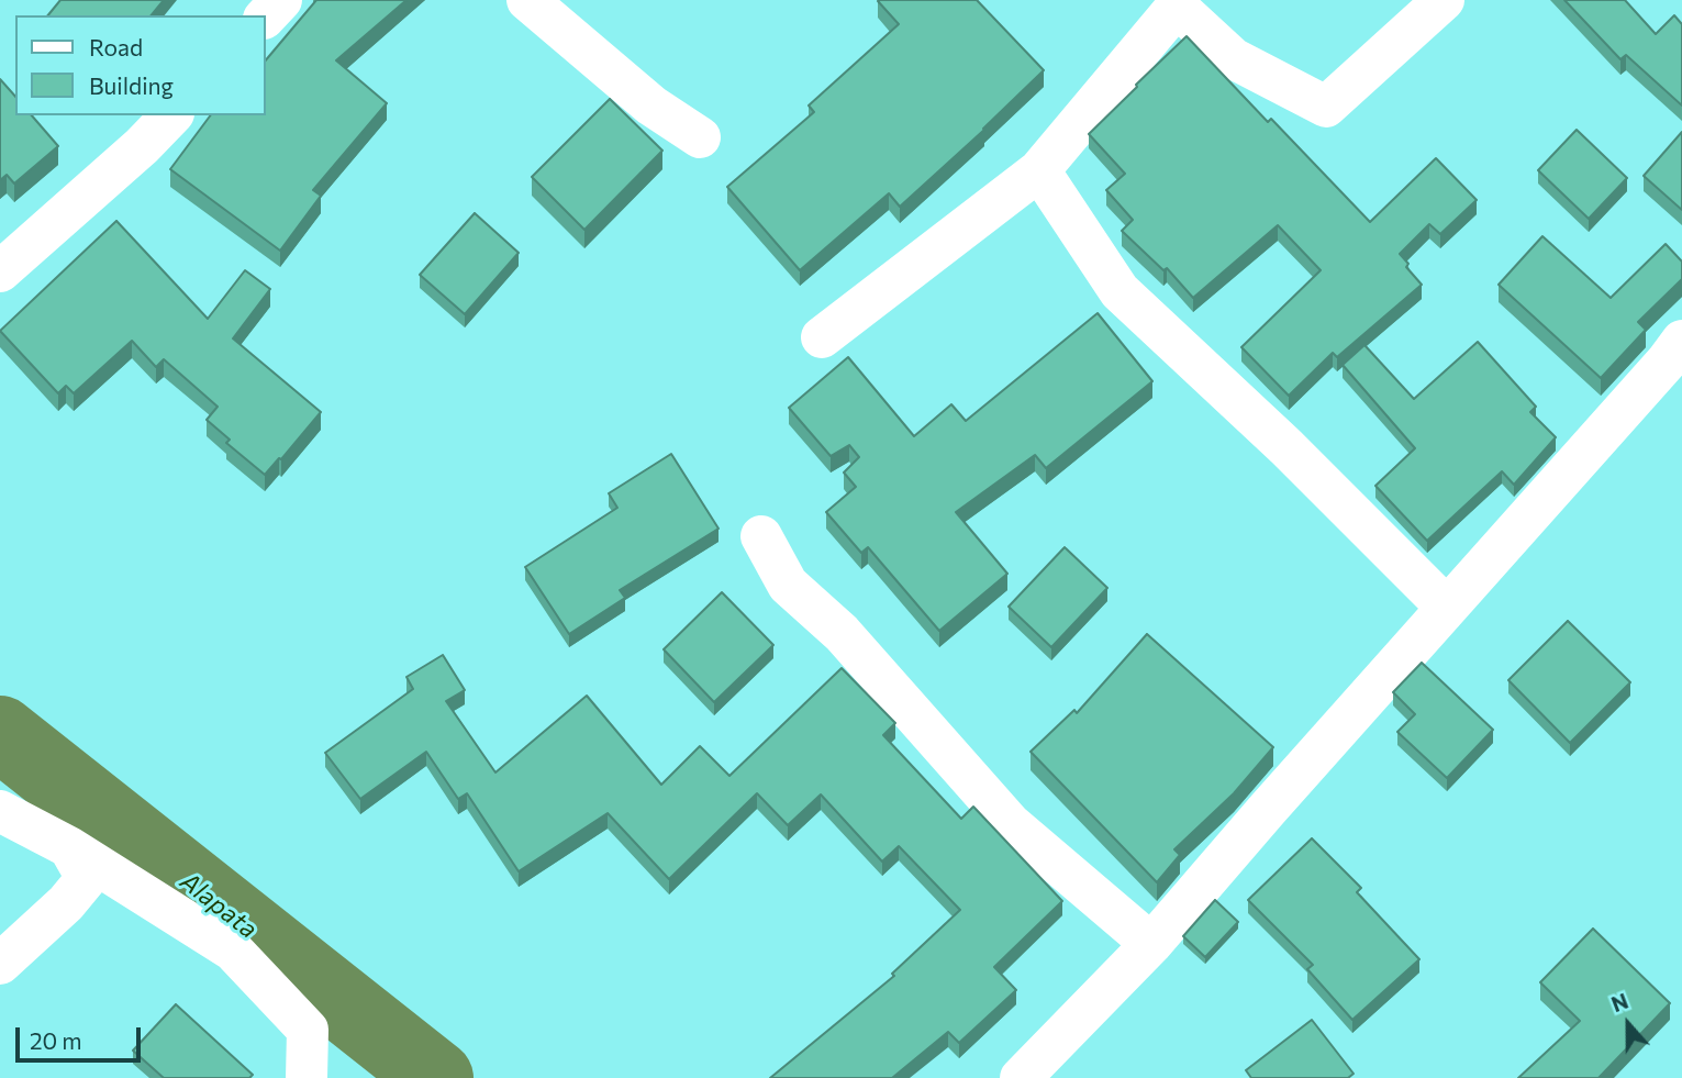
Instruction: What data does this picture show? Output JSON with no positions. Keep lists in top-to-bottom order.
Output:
{
  "water": ["Alapata"],
  "legend": ["Road", "Building"],
  "scale_bar": "20 m",
  "north": "top"
}
